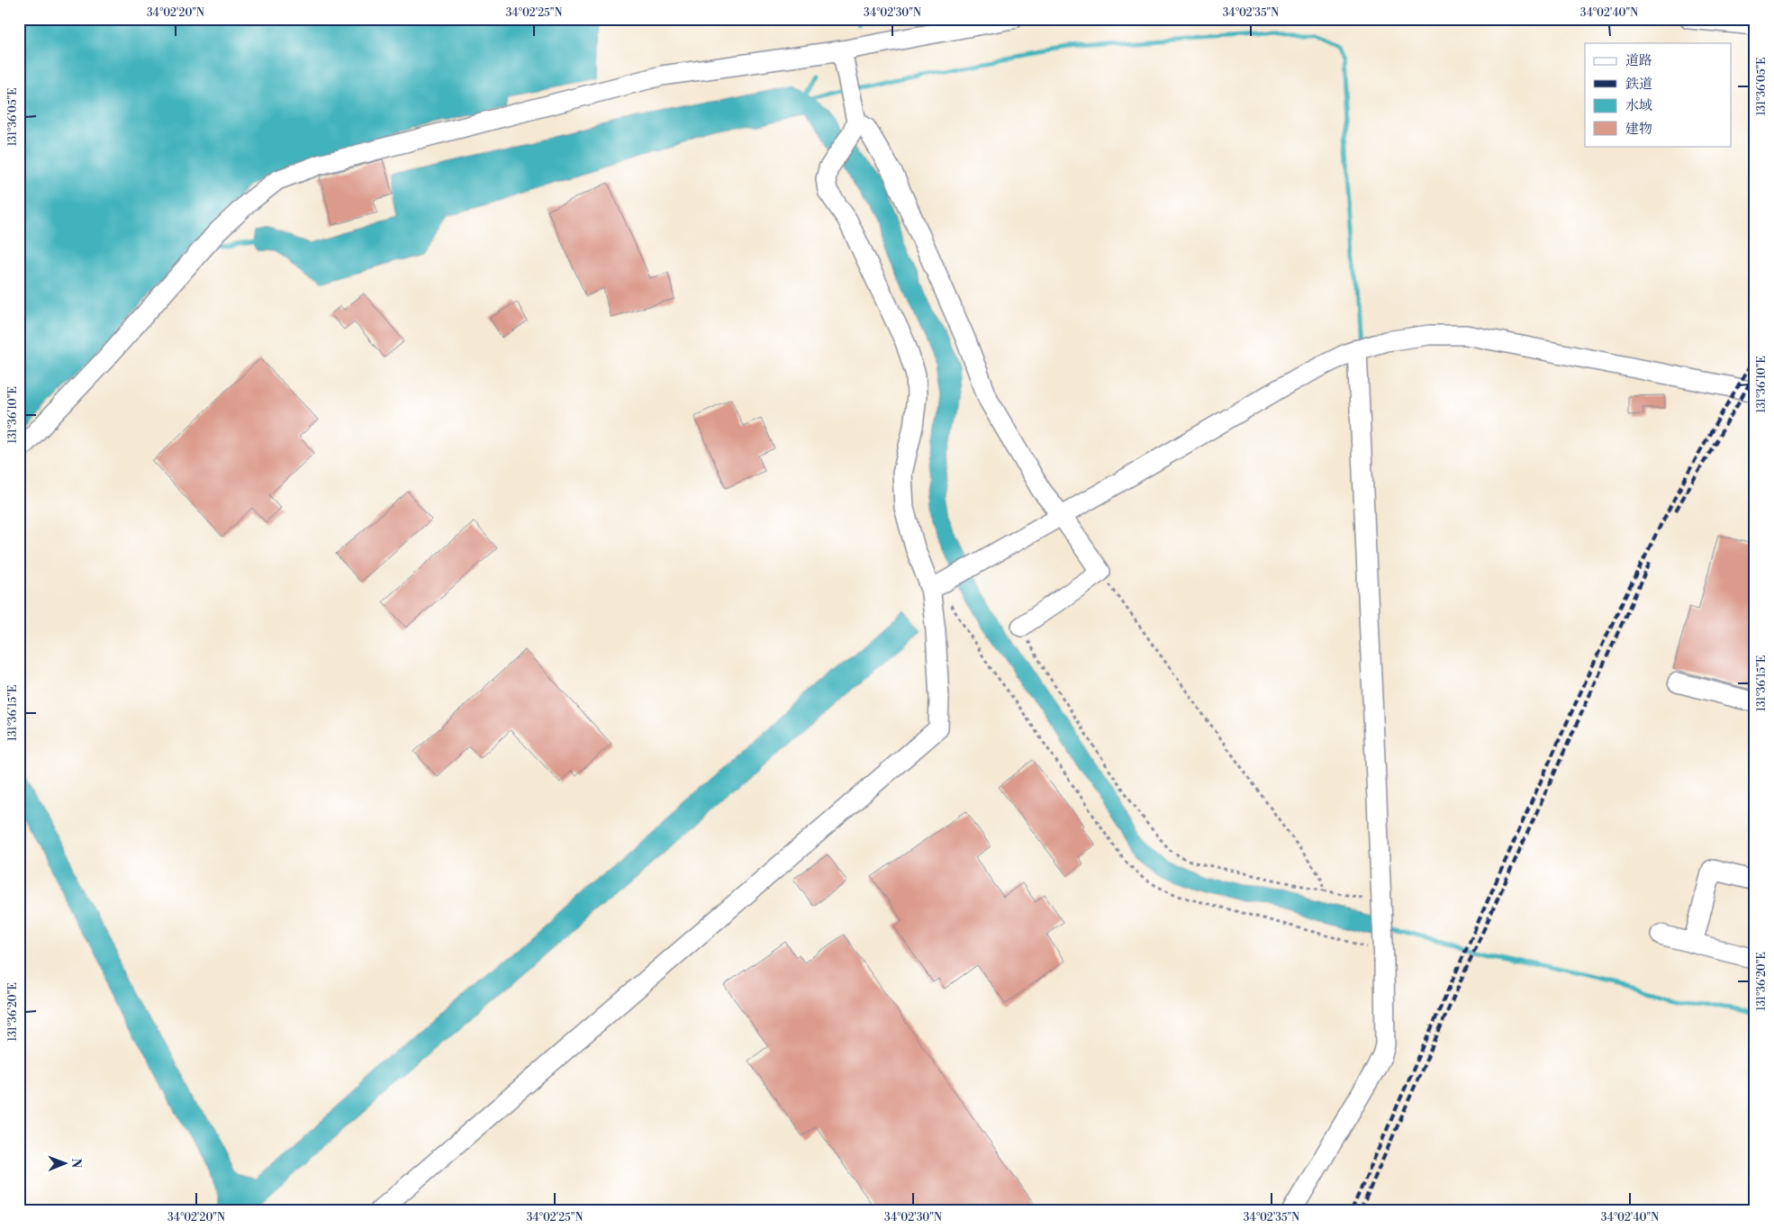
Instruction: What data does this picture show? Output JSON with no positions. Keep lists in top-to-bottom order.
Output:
{
  "legend": [
    "道路",
    "鉄道",
    "水域",
    "建物"
  ],
  "north": "right",
  "coordinates": [
    "34°02'20\"N",
    "34°02'25\"N",
    "34°02'30\"N",
    "34°02'35\"N",
    "34°02'40\"N",
    "131°36'05\"E",
    "131°36'10\"E",
    "131°36'15\"E",
    "131°36'20\"E"
  ]
}
